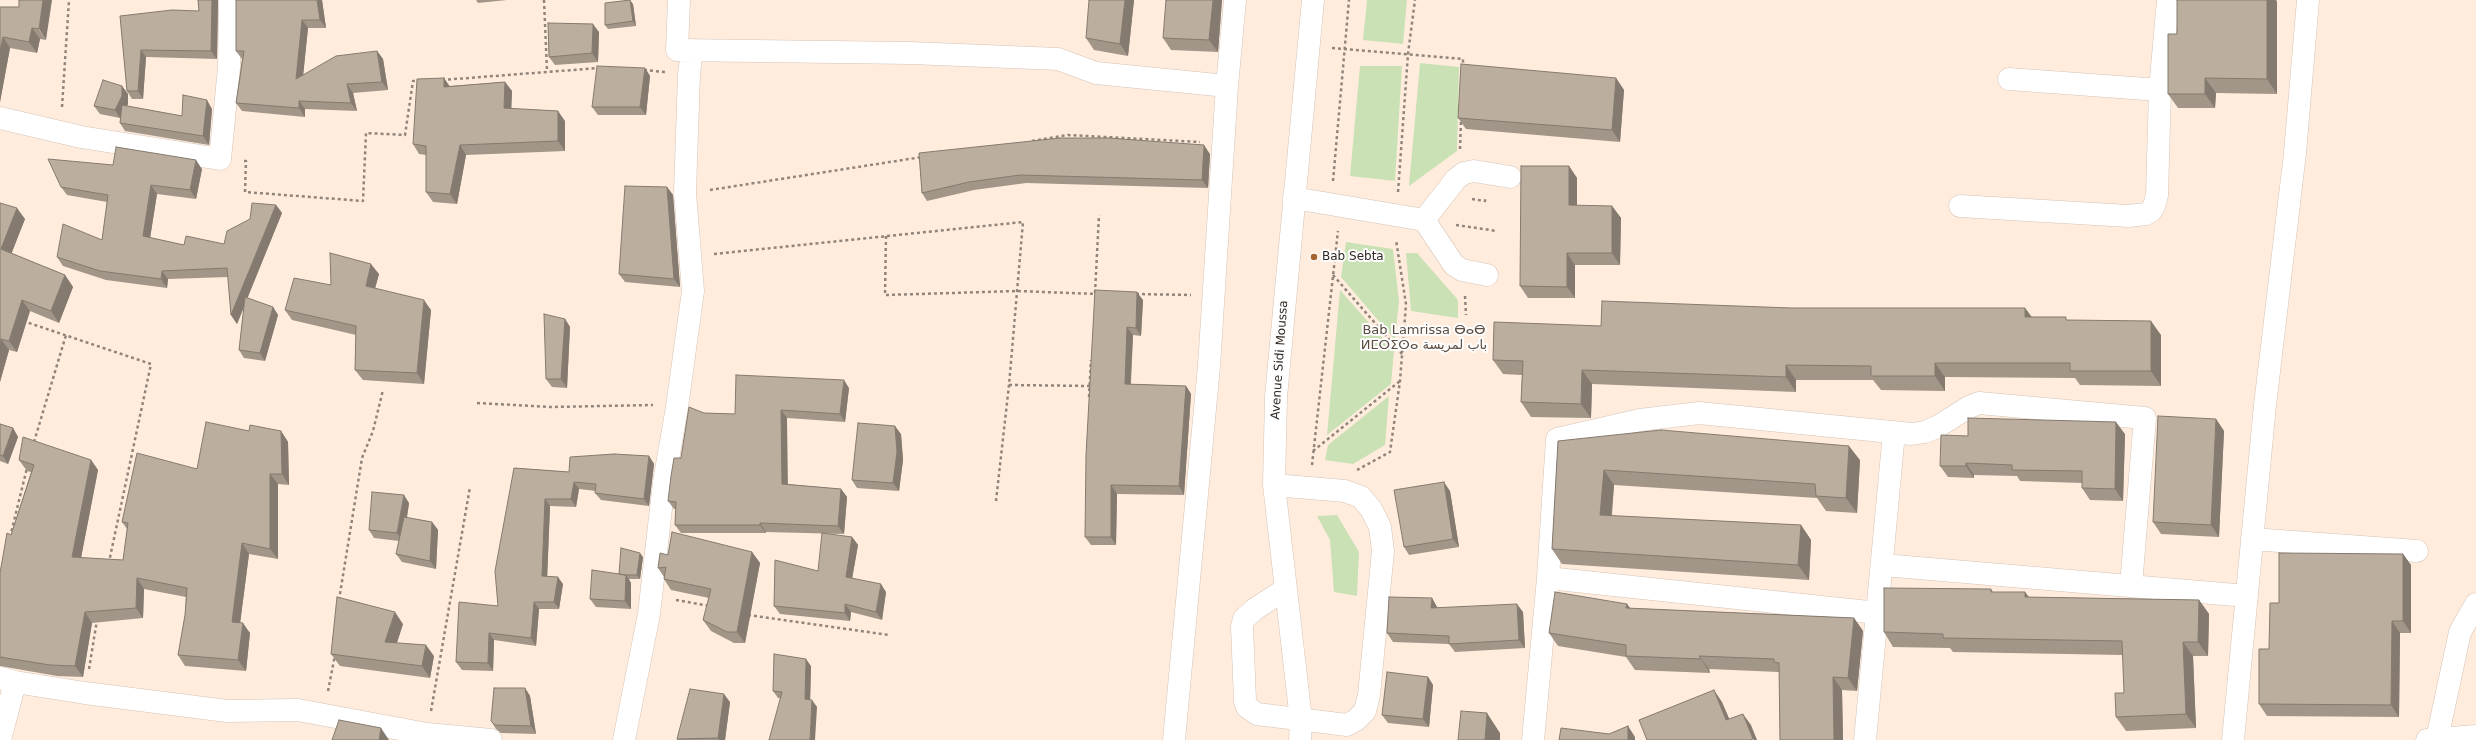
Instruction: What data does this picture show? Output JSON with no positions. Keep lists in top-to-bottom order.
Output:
{
  "streets": {
    "street": ["Avenue Sidi Moussa"]
  },
  "districts": ["Bab Lamrissa ⴱⴰⴱ ⵍⵎⵔⵉⵙⴰ باب لمريسة"],
  "places": ["Bab Sebta"]
}
